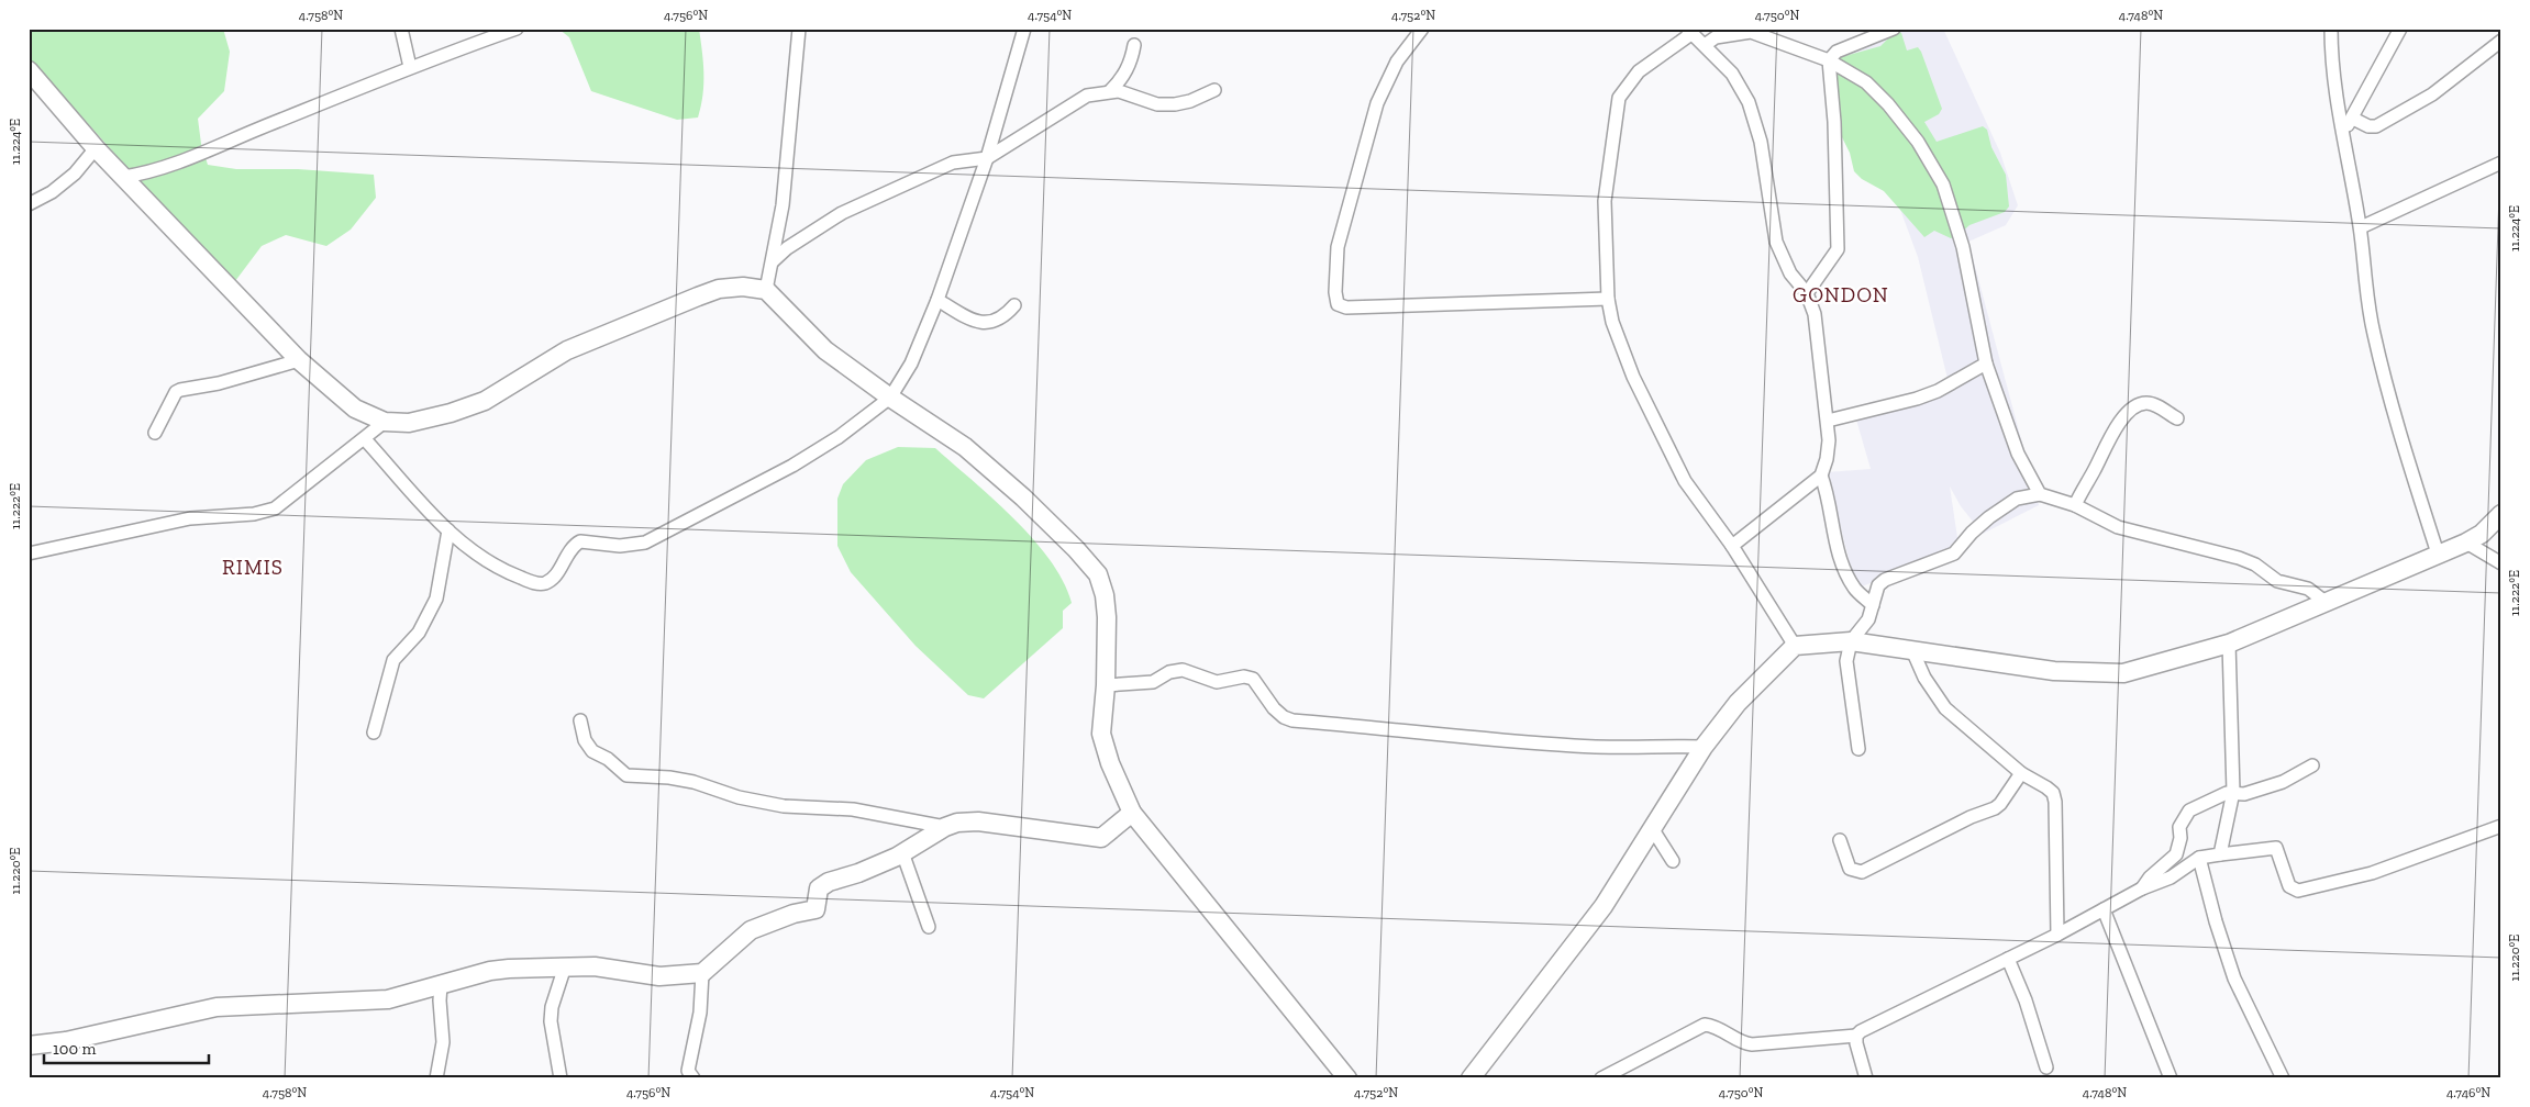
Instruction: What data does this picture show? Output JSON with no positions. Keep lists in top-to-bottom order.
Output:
{
  "districts": ["GONDON", "RIMIS"],
  "scale_bar": "100 m",
  "coordinates": [
    "4.758°N",
    "4.756°N",
    "4.754°N",
    "4.752°N",
    "4.750°N",
    "4.748°N",
    "11.224°E",
    "11.222°E",
    "11.220°E",
    "4.746°N"
  ]
}
